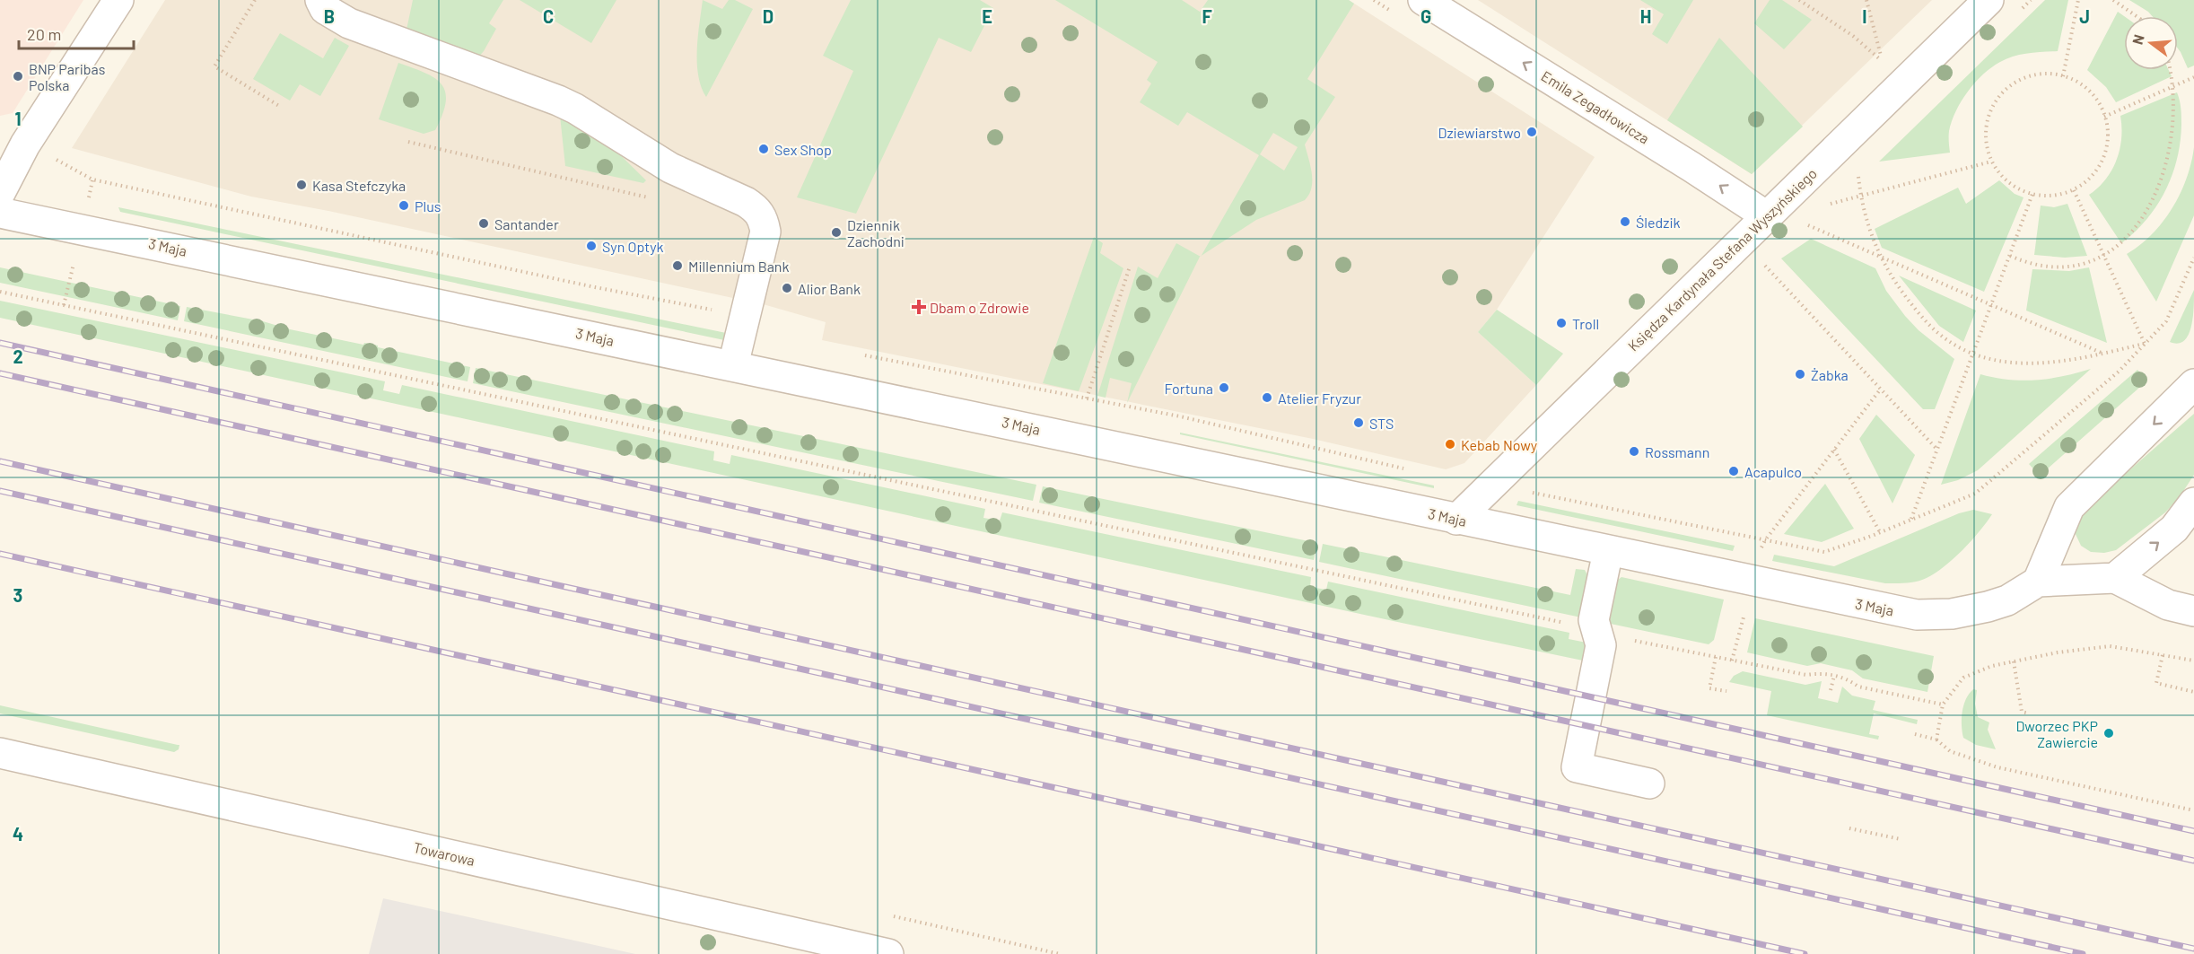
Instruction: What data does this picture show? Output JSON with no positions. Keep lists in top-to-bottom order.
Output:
{
  "streets": {
    "street": [
      "Emila Zegadłowicza",
      "3 Maja",
      "Księdza Kardynała Stefana Wyszyńskiego",
      "Towarowa"
    ]
  },
  "crossings": [
    ["Emila Zegadłowicza", "Księdza Kardynała Stefana Wyszyńskiego"],
    ["3 Maja", "Księdza Kardynała Stefana Wyszyńskiego"]
  ],
  "one_way": ["Emila Zegadłowicza"],
  "places": {
    "other": [
      "BNP Paribas Polska",
      "Dziewiarstwo",
      "Sex Shop",
      "Kasa Stefczyka",
      "Plus",
      "Śledzik",
      "Santander",
      "Dziennik Zachodni",
      "Syn Optyk",
      "Millennium Bank",
      "Alior Bank",
      "Troll",
      "Żabka",
      "Fortuna",
      "Atelier Fryzur",
      "STS",
      "Kebab Nowy",
      "Rossmann",
      "Acapulco",
      "Dworzec PKP Zawiercie"
    ],
    "health": ["Dbam o Zdrowie"]
  },
  "scale_bar": "20 m",
  "north": "left",
  "grid": {
    "columns": [
      "B",
      "C",
      "D",
      "E",
      "F",
      "G",
      "H",
      "I",
      "J"
    ],
    "rows": [
      "1",
      "2",
      "3",
      "4"
    ]
  }
}
